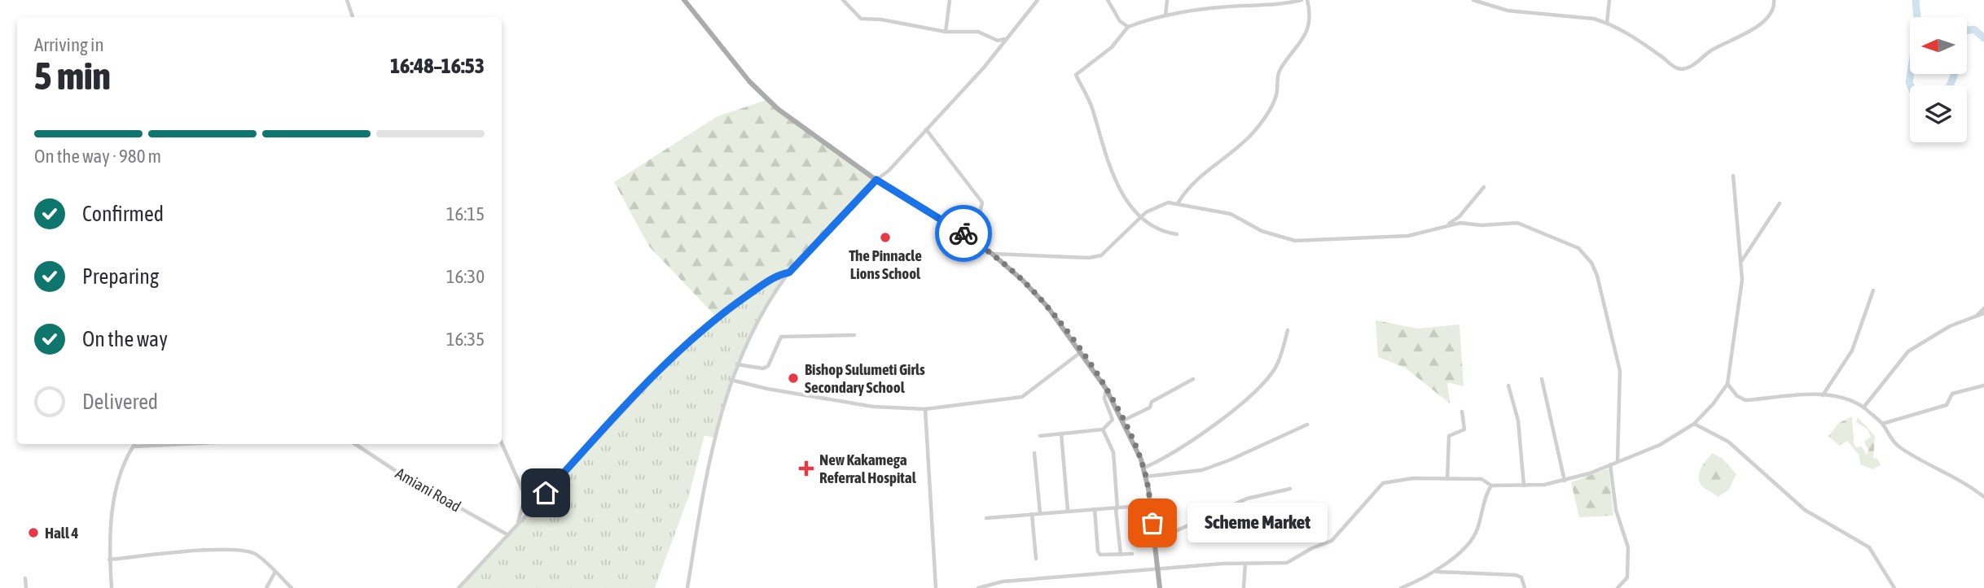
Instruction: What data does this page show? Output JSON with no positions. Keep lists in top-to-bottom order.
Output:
{
  "streets": {
    "street": ["Amiani Road"]
  },
  "places": {
    "other": [
      "The Pinnacle Lions School",
      "Bishop Sulumeti Girls Secondary School",
      "Scheme Market",
      "Hall 4"
    ],
    "health": ["New Kakamega Referral Hospital"]
  },
  "north": "left",
  "page": {
    "heading": ["5 min", "Arriving in", "16:48–16:53"],
    "bar": "On the way · 980 m",
    "list": [
      ["Confirmed", "16:15"],
      ["Preparing", "16:30"],
      ["On the way", "16:35"],
      "Delivered"
    ],
    "bubble": "Scheme Market"
  }
}
